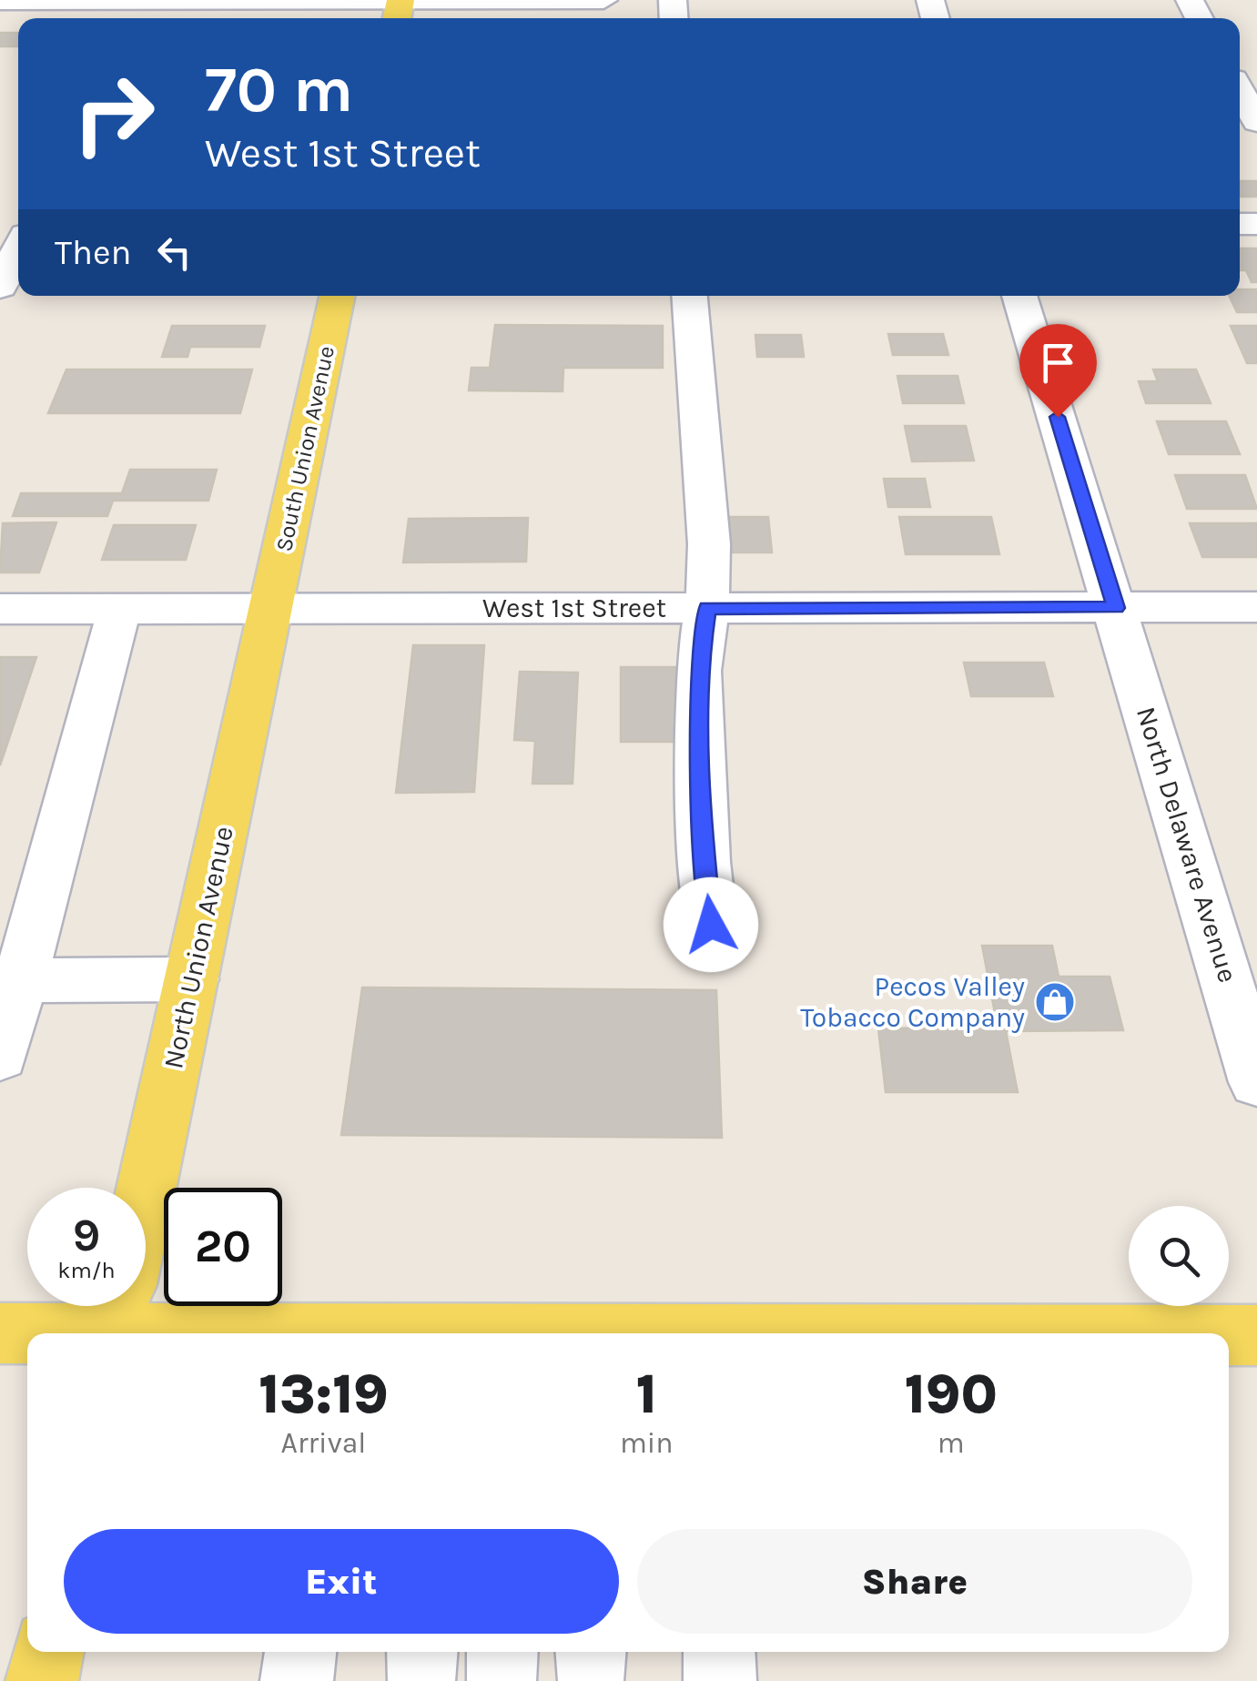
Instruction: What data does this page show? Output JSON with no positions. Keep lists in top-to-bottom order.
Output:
{
  "streets": {
    "main road": ["South Union Avenue", "North Union Avenue"],
    "street": ["West 1st Street", "North Delaware Avenue"]
  },
  "crossings": [
    ["South Union Avenue", "West 1st Street"],
    ["South Union Avenue", "North Union Avenue"],
    ["West 1st Street", "North Delaware Avenue"],
    ["West 1st Street", "North Union Avenue"]
  ],
  "places": {
    "shop": ["Pecos Valley Tobacco Company"]
  },
  "page": {
    "turn": ["70 m", "West 1st Street"],
    "then": "Then",
    "speed": "9 km/h",
    "limit": "20",
    "eta": [
      "13:19",
      "Arrival",
      "1",
      "min",
      "190",
      "m"
    ],
    "buttons": ["Exit", "Share"]
  }
}
